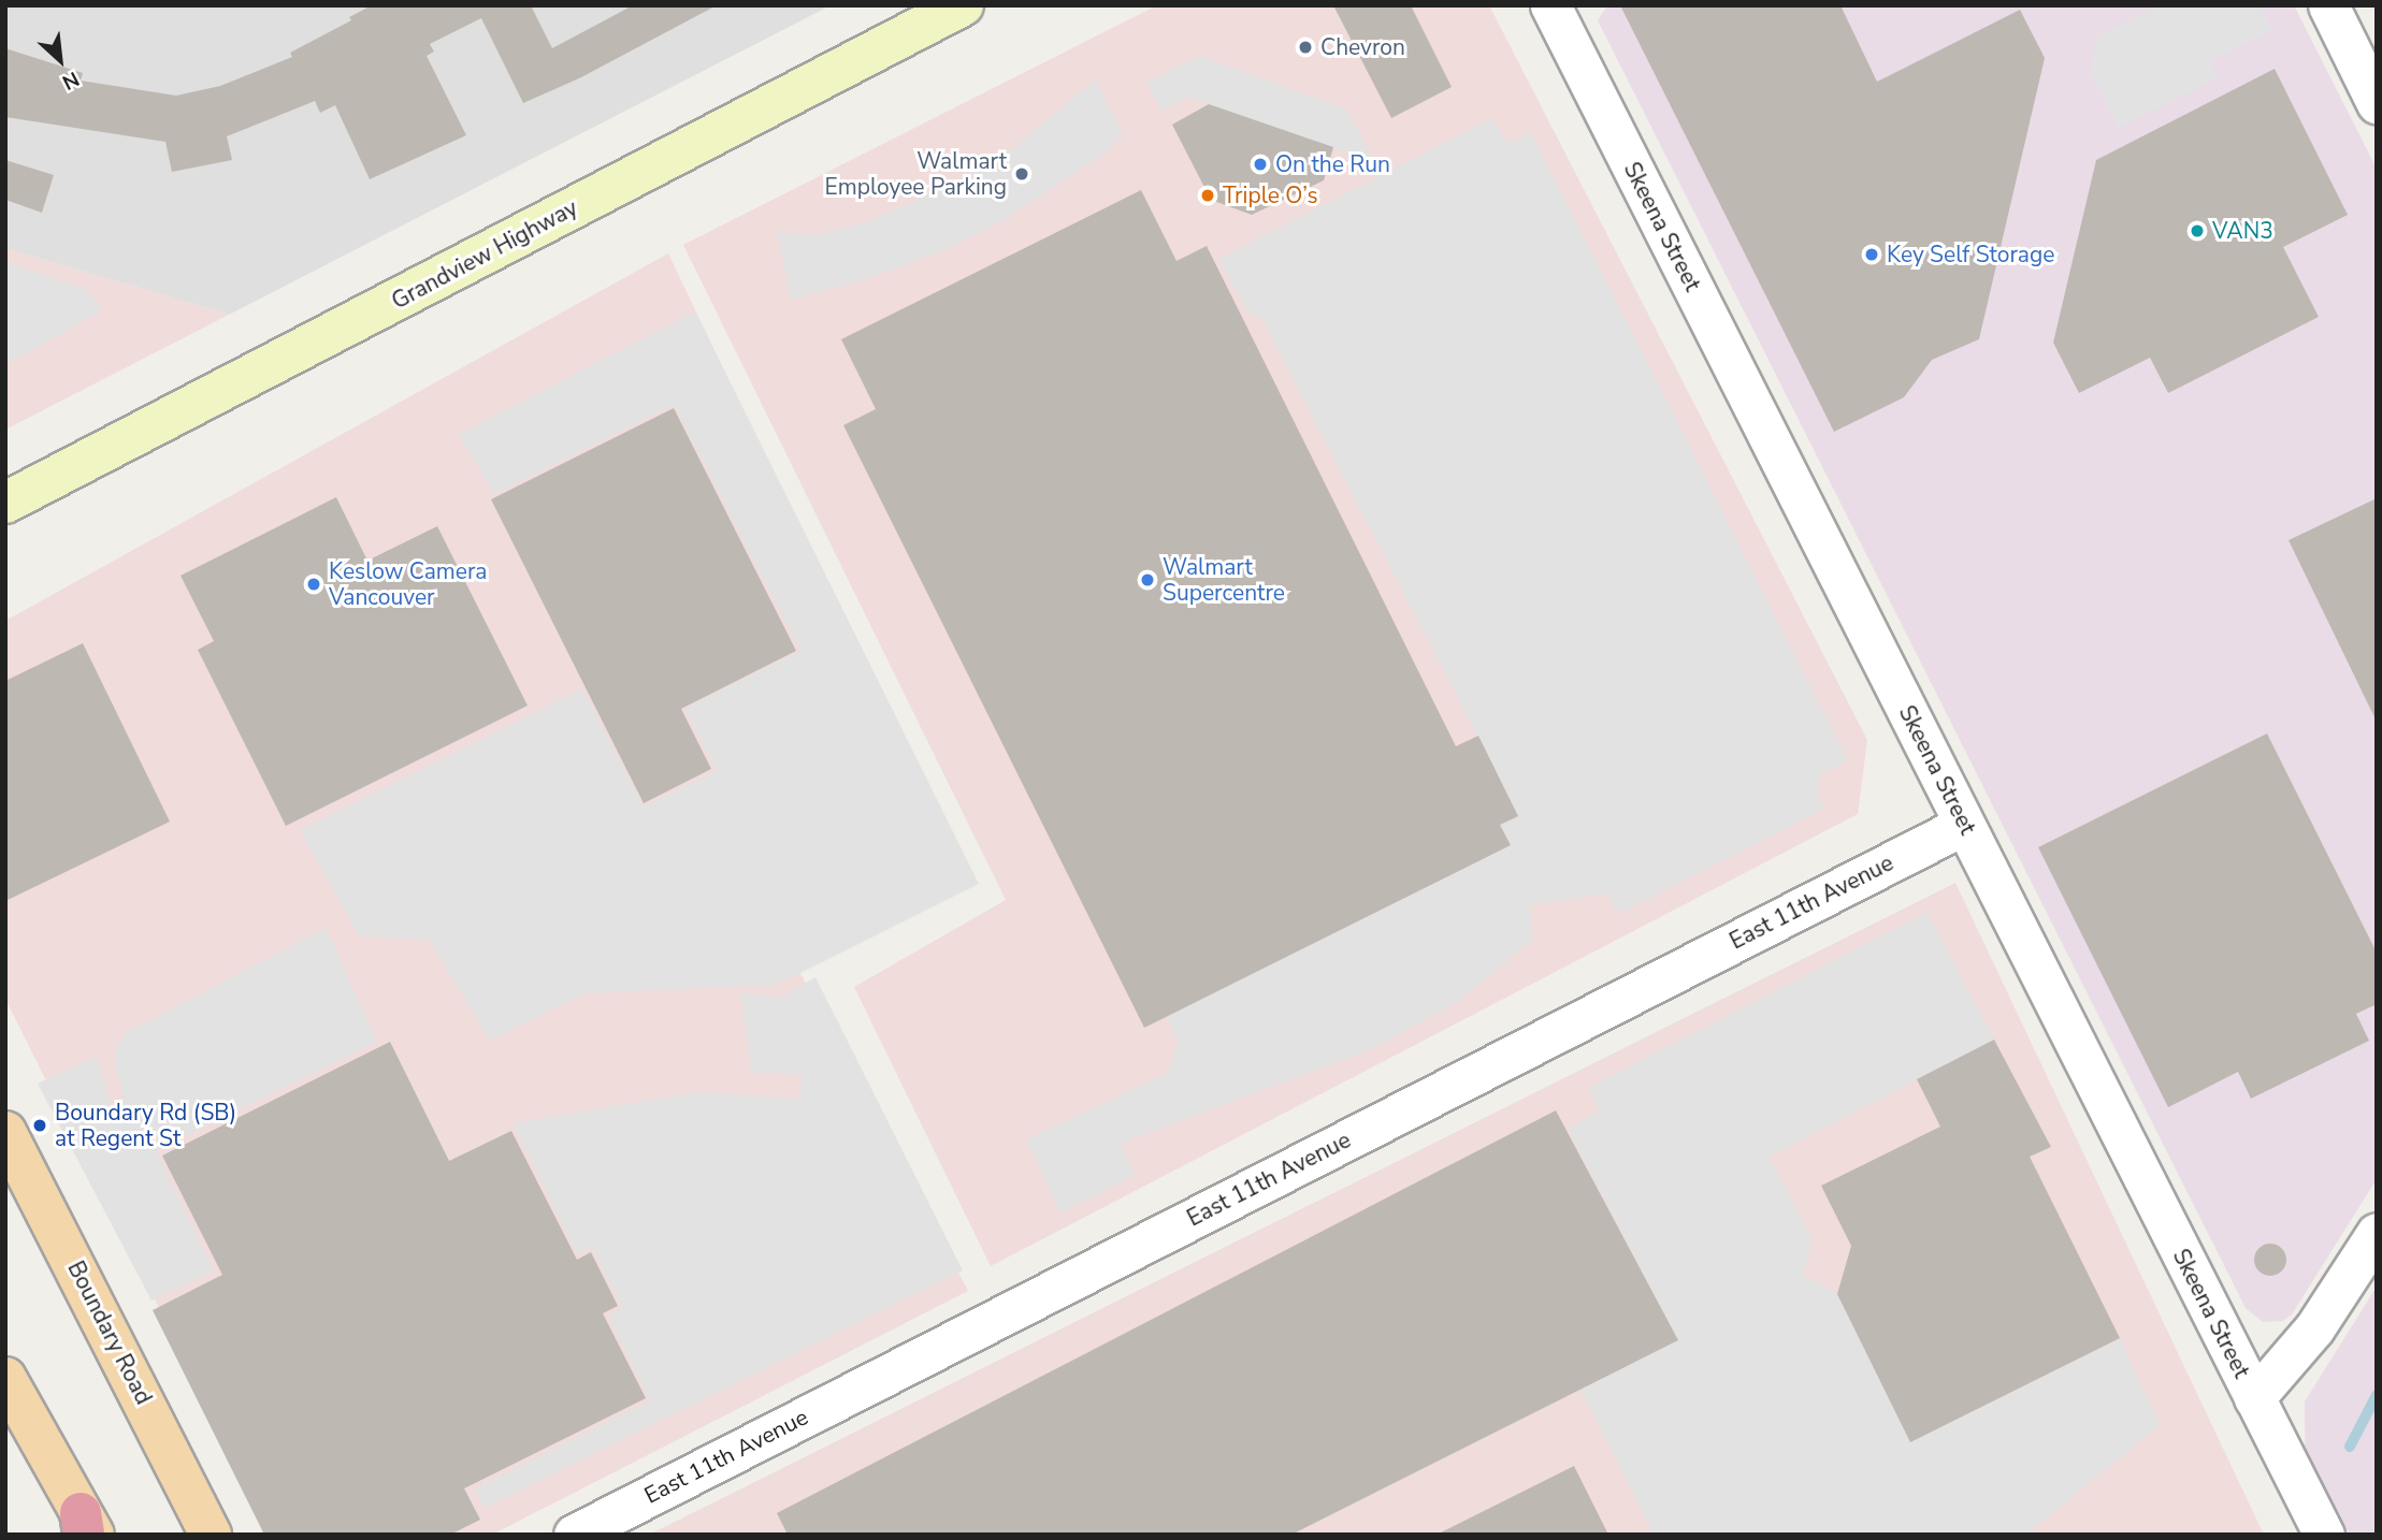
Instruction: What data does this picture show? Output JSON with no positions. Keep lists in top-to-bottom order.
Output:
{
  "streets": {
    "main road": ["Grandview Highway", "Boundary Road"],
    "street": ["Skeena Street", "East 11th Avenue"]
  },
  "crossings": [
    ["Skeena Street", "East 11th Avenue"]
  ],
  "places": [
    "Chevron",
    "On the Run",
    "Walmart Employee Parking",
    "Triple O’s",
    "VAN3",
    "Key Self Storage",
    "Walmart Supercentre",
    "Keslow Camera Vancouver",
    "Boundary Rd (SB) at Regent St"
  ],
  "north": "bottom right"
}
